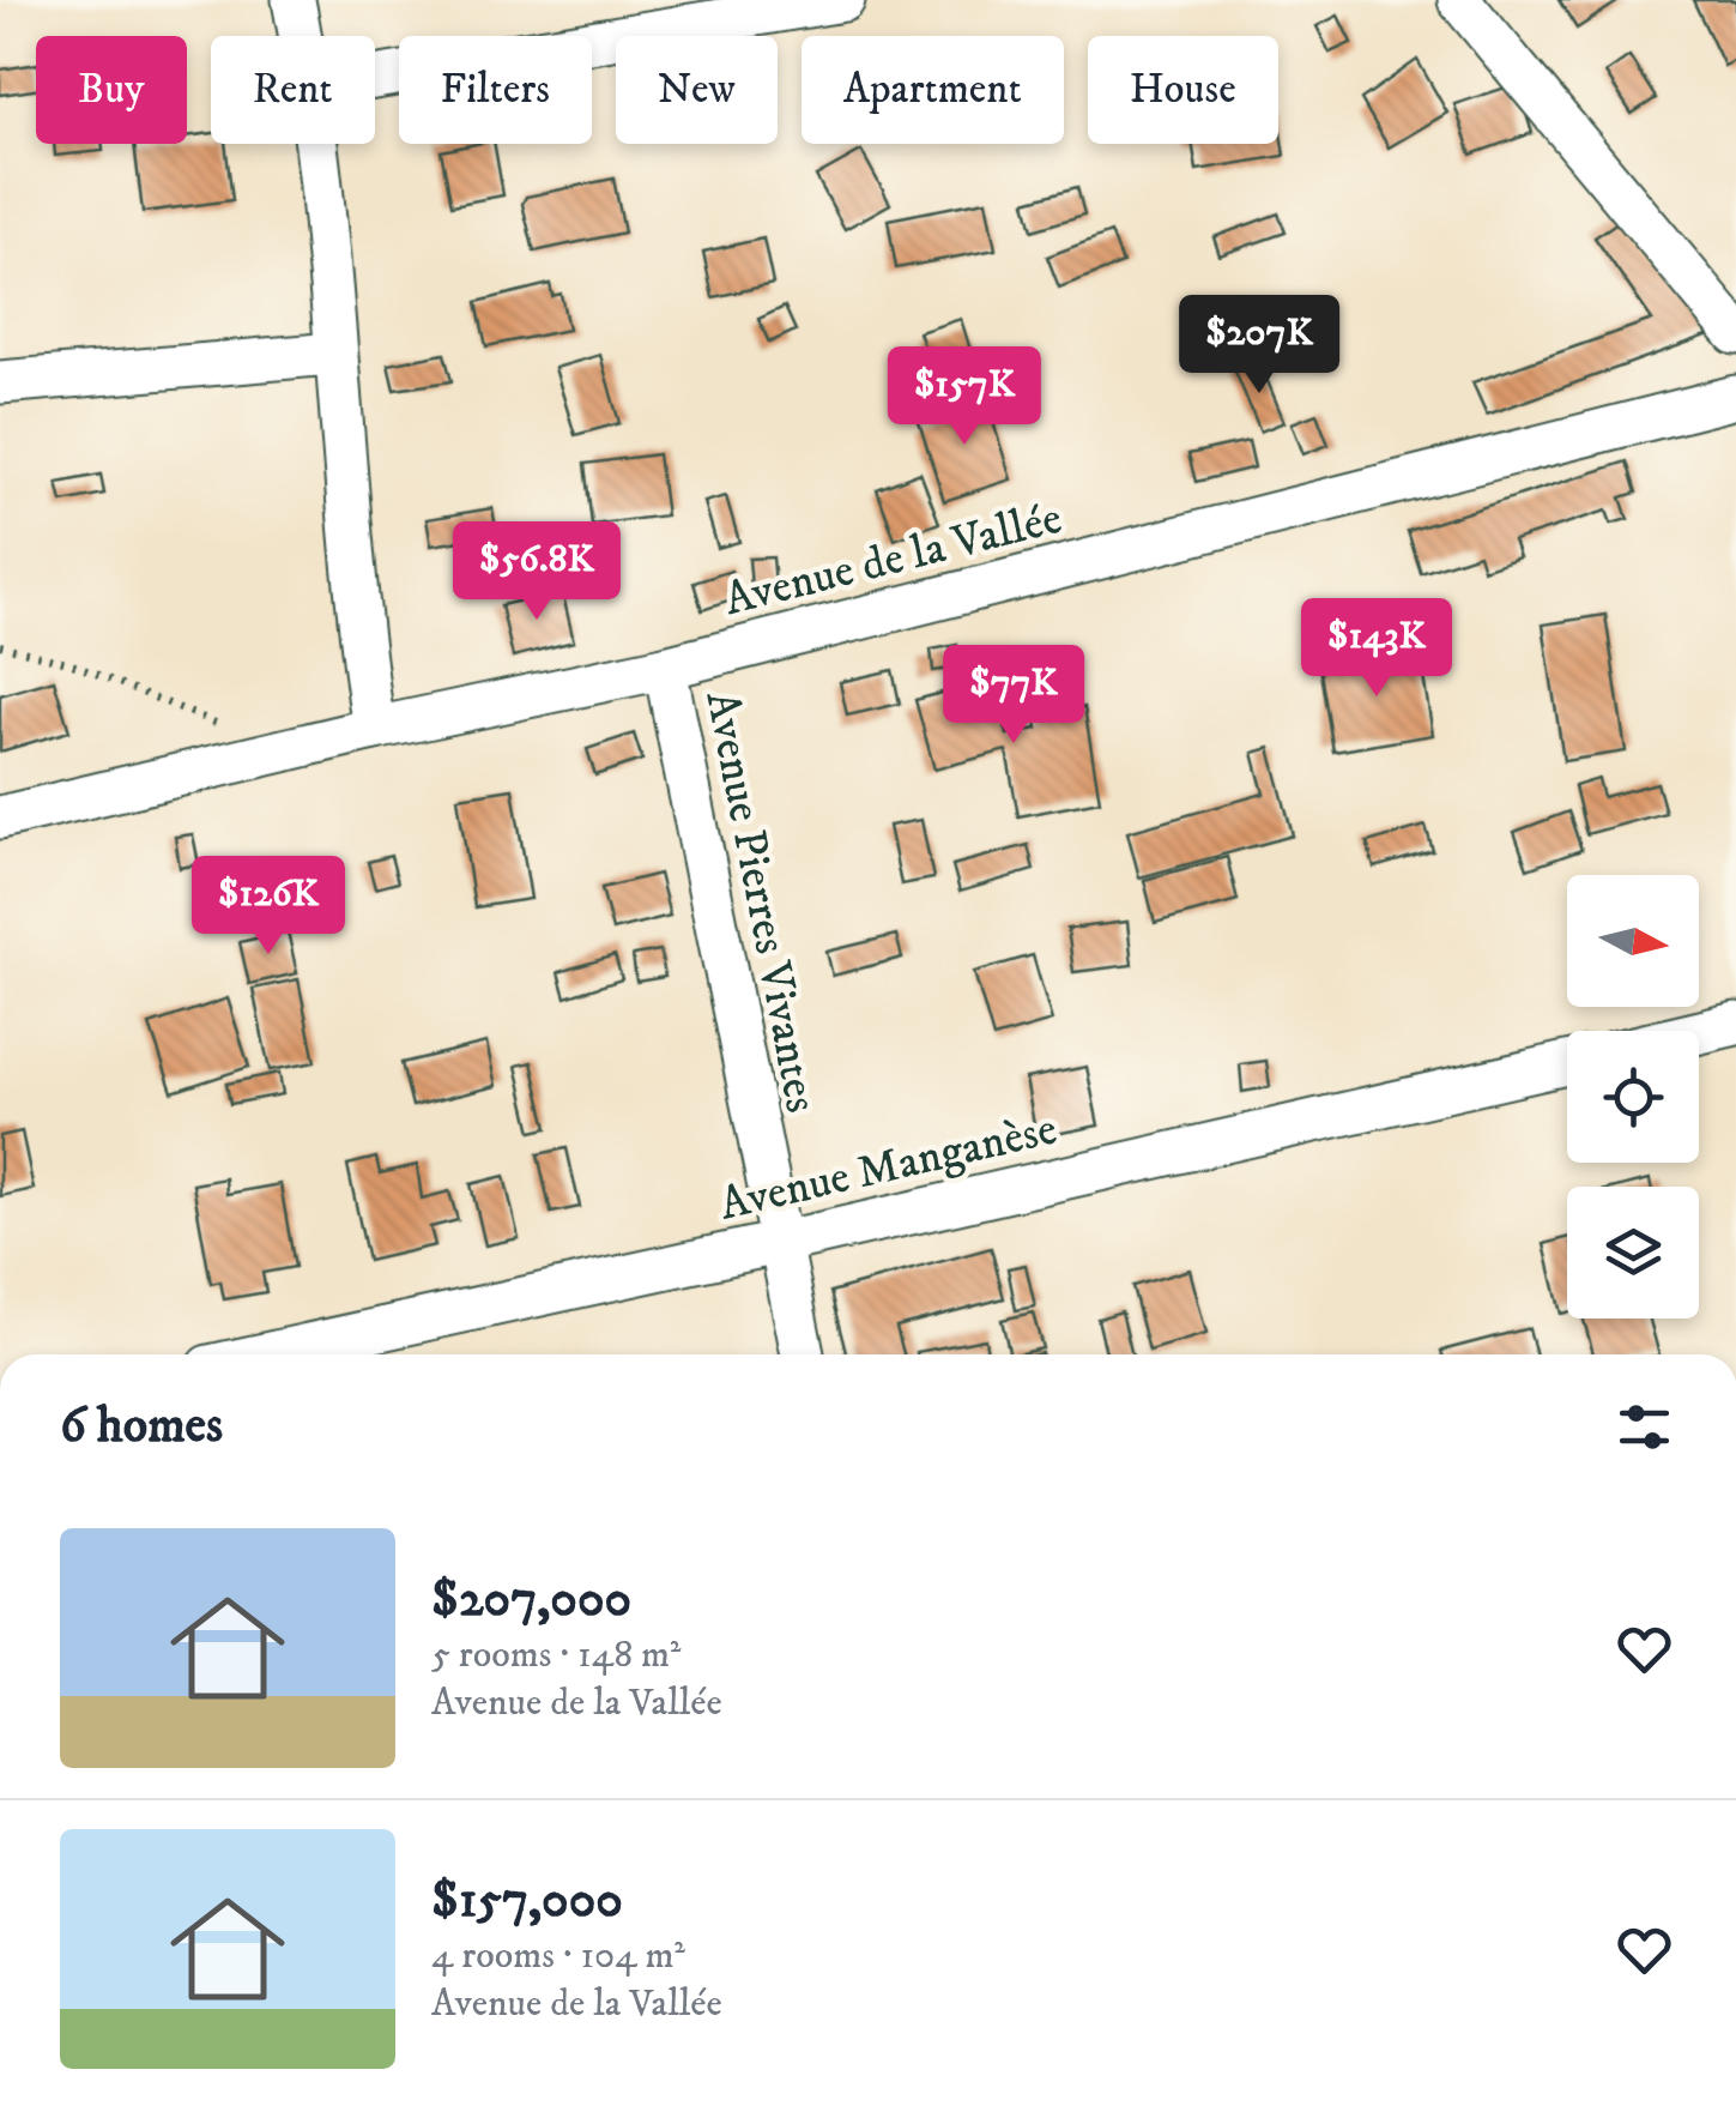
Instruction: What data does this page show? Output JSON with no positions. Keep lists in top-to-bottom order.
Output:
{
  "streets": {
    "street": ["Avenue de la Vallée", "Avenue Pierres Vivantes", "Avenue Manganèse"]
  },
  "crossings": [
    ["Avenue de la Vallée", "Avenue Pierres Vivantes"],
    ["Avenue Pierres Vivantes", "Avenue Manganèse"]
  ],
  "north": "right",
  "page": {
    "chip": [
      "Buy",
      "Rent",
      "Filters",
      "New",
      "Apartment",
      "House"
    ],
    "price": [
      "$207K",
      "$157K",
      "$56.8K",
      "$143K",
      "$77K",
      "$126K"
    ],
    "heading": "6 homes",
    "list": [
      {
        "name": "$207,000",
        "note": "5 rooms · 148 m² · Avenue de la Vallée"
      },
      {
        "name": "$157,000",
        "note": "4 rooms · 104 m² · Avenue de la Vallée"
      }
    ]
  }
}
